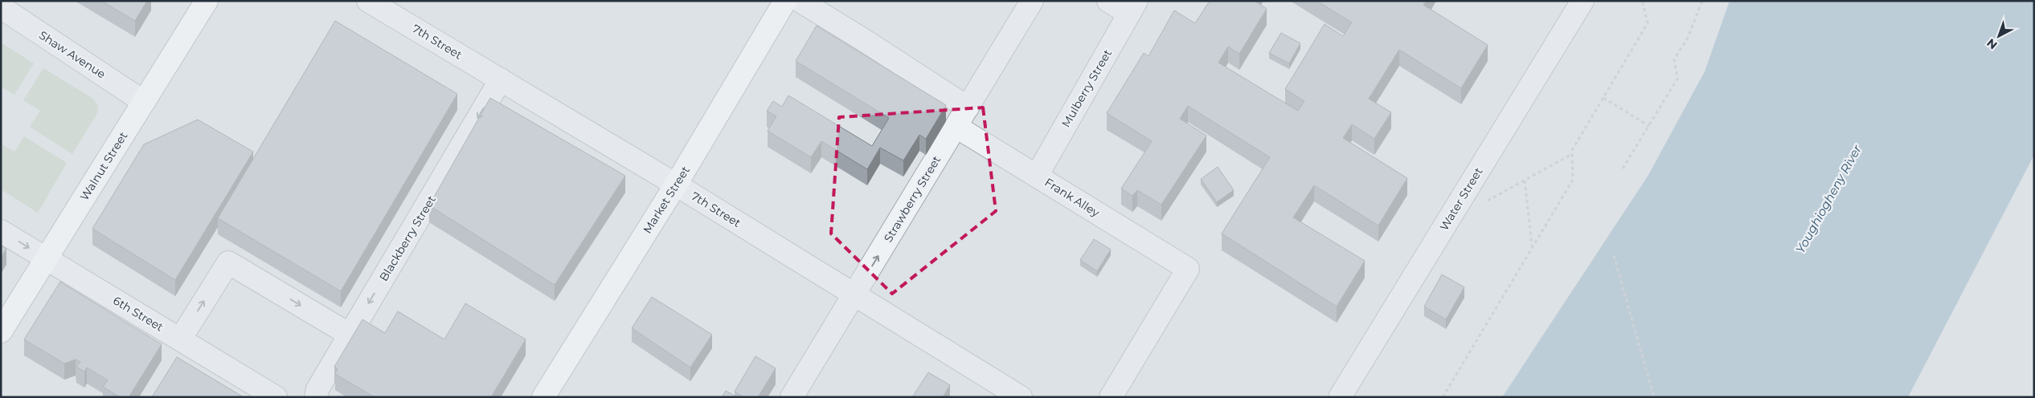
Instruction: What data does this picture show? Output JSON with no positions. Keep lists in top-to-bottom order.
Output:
{
  "streets": {
    "main road": ["Walnut Street", "Market Street"],
    "street": [
      "7th Street",
      "Shaw Avenue",
      "Mulberry Street",
      "Frank Alley",
      "Strawberry Street",
      "Water Street",
      "Blackberry Street",
      "6th Street"
    ]
  },
  "crossings": [
    ["7th Street", "Strawberry Street"],
    ["7th Street", "Market Street"],
    ["7th Street", "Blackberry Street"],
    ["Shaw Avenue", "Walnut Street"],
    ["Mulberry Street", "Frank Alley"],
    ["Walnut Street", "6th Street"],
    ["Frank Alley", "Strawberry Street"]
  ],
  "one_way": ["Strawberry Street", "Blackberry Street"],
  "water": ["Youghiogheny River"],
  "north": "bottom left"
}
